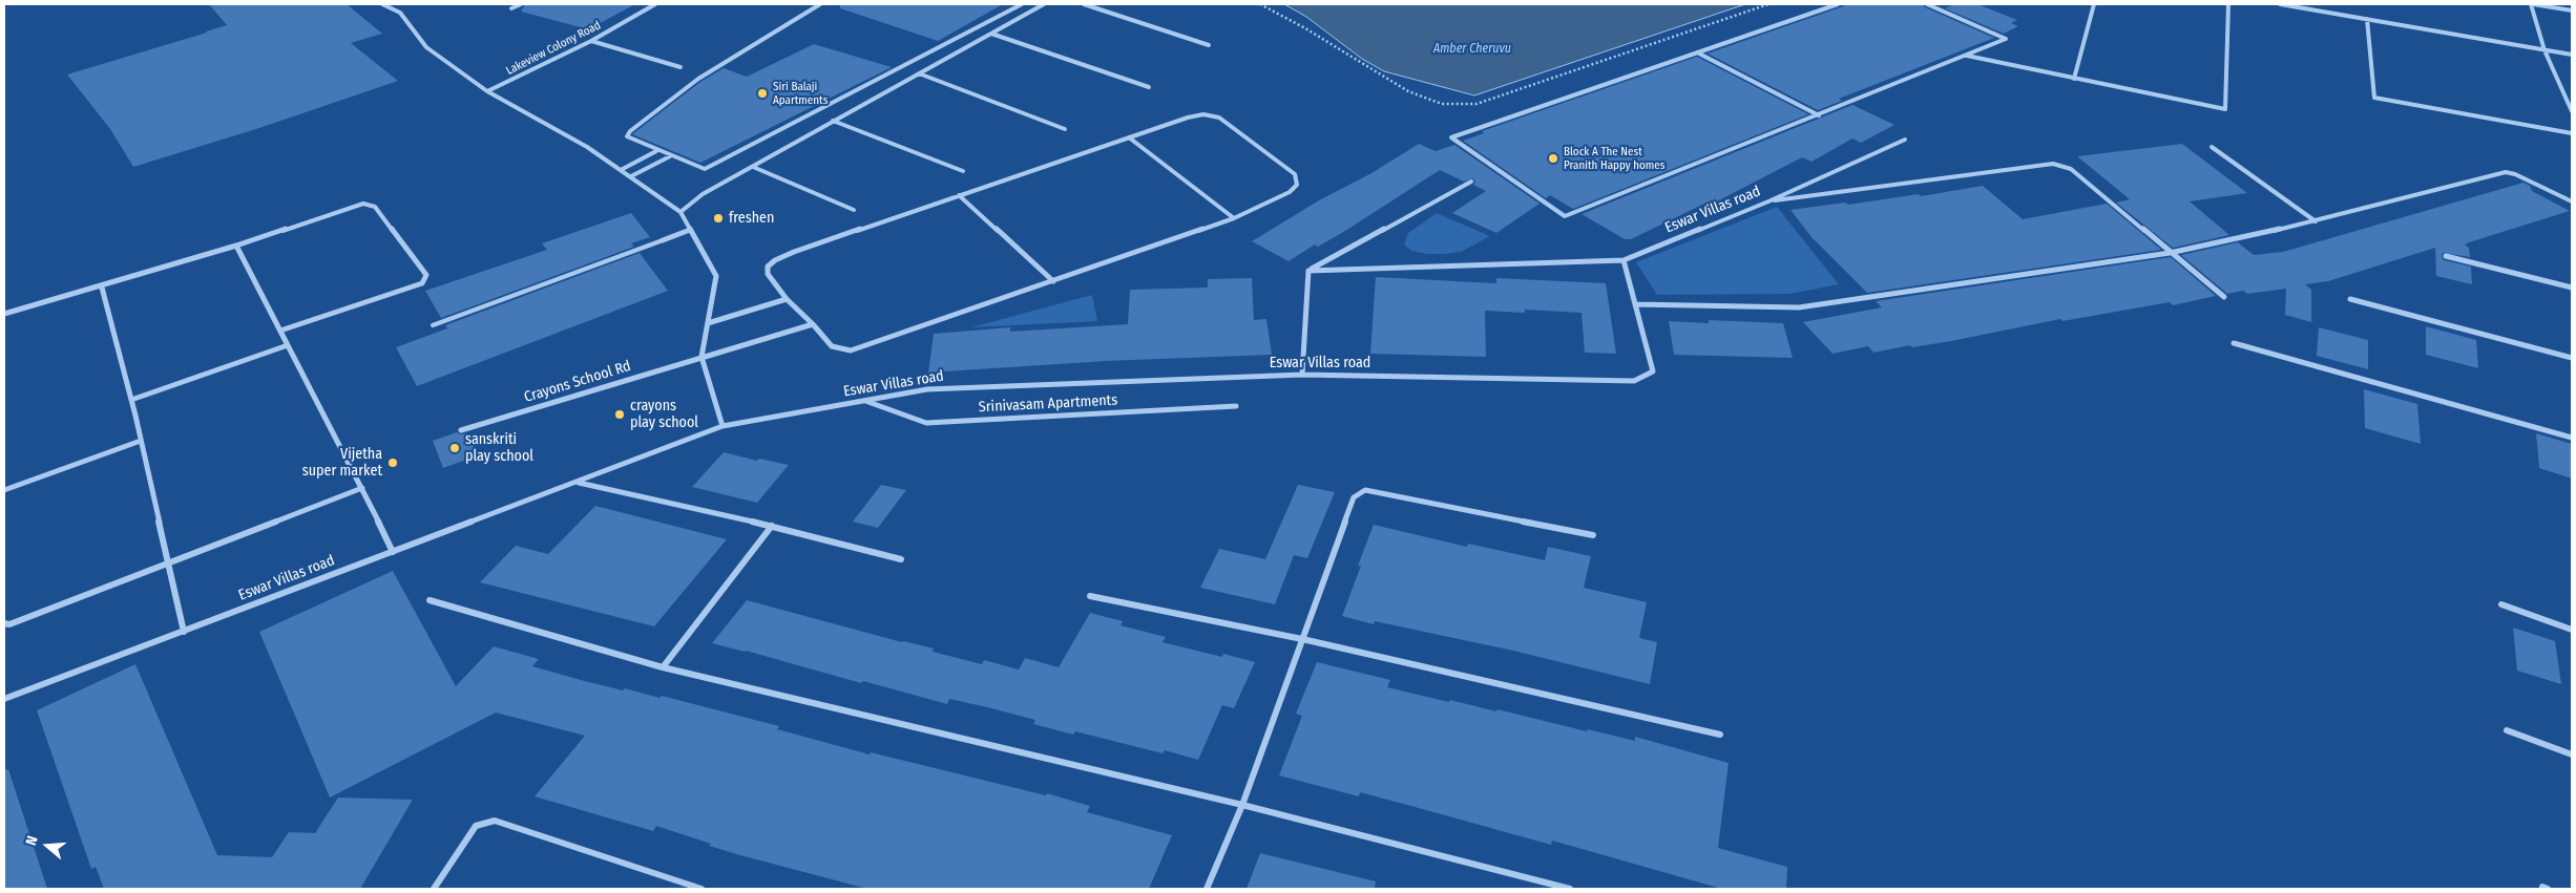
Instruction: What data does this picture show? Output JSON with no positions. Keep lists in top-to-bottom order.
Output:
{
  "streets": {
    "street": [
      "Lakeview Colony Road",
      "Eswar Villas road",
      "Crayons School Rd",
      "Srinivasam Apartments"
    ]
  },
  "crossings": [
    ["Eswar Villas road", "Srinivasam Apartments"]
  ],
  "water": ["Amber Cheruvu"],
  "places": [
    "Siri Balaji Apartments",
    "Block A The Nest Pranith Happy homes",
    "freshen",
    "crayons play school",
    "sanskriti play school",
    "Vijetha super market"
  ],
  "north": "left"
}
